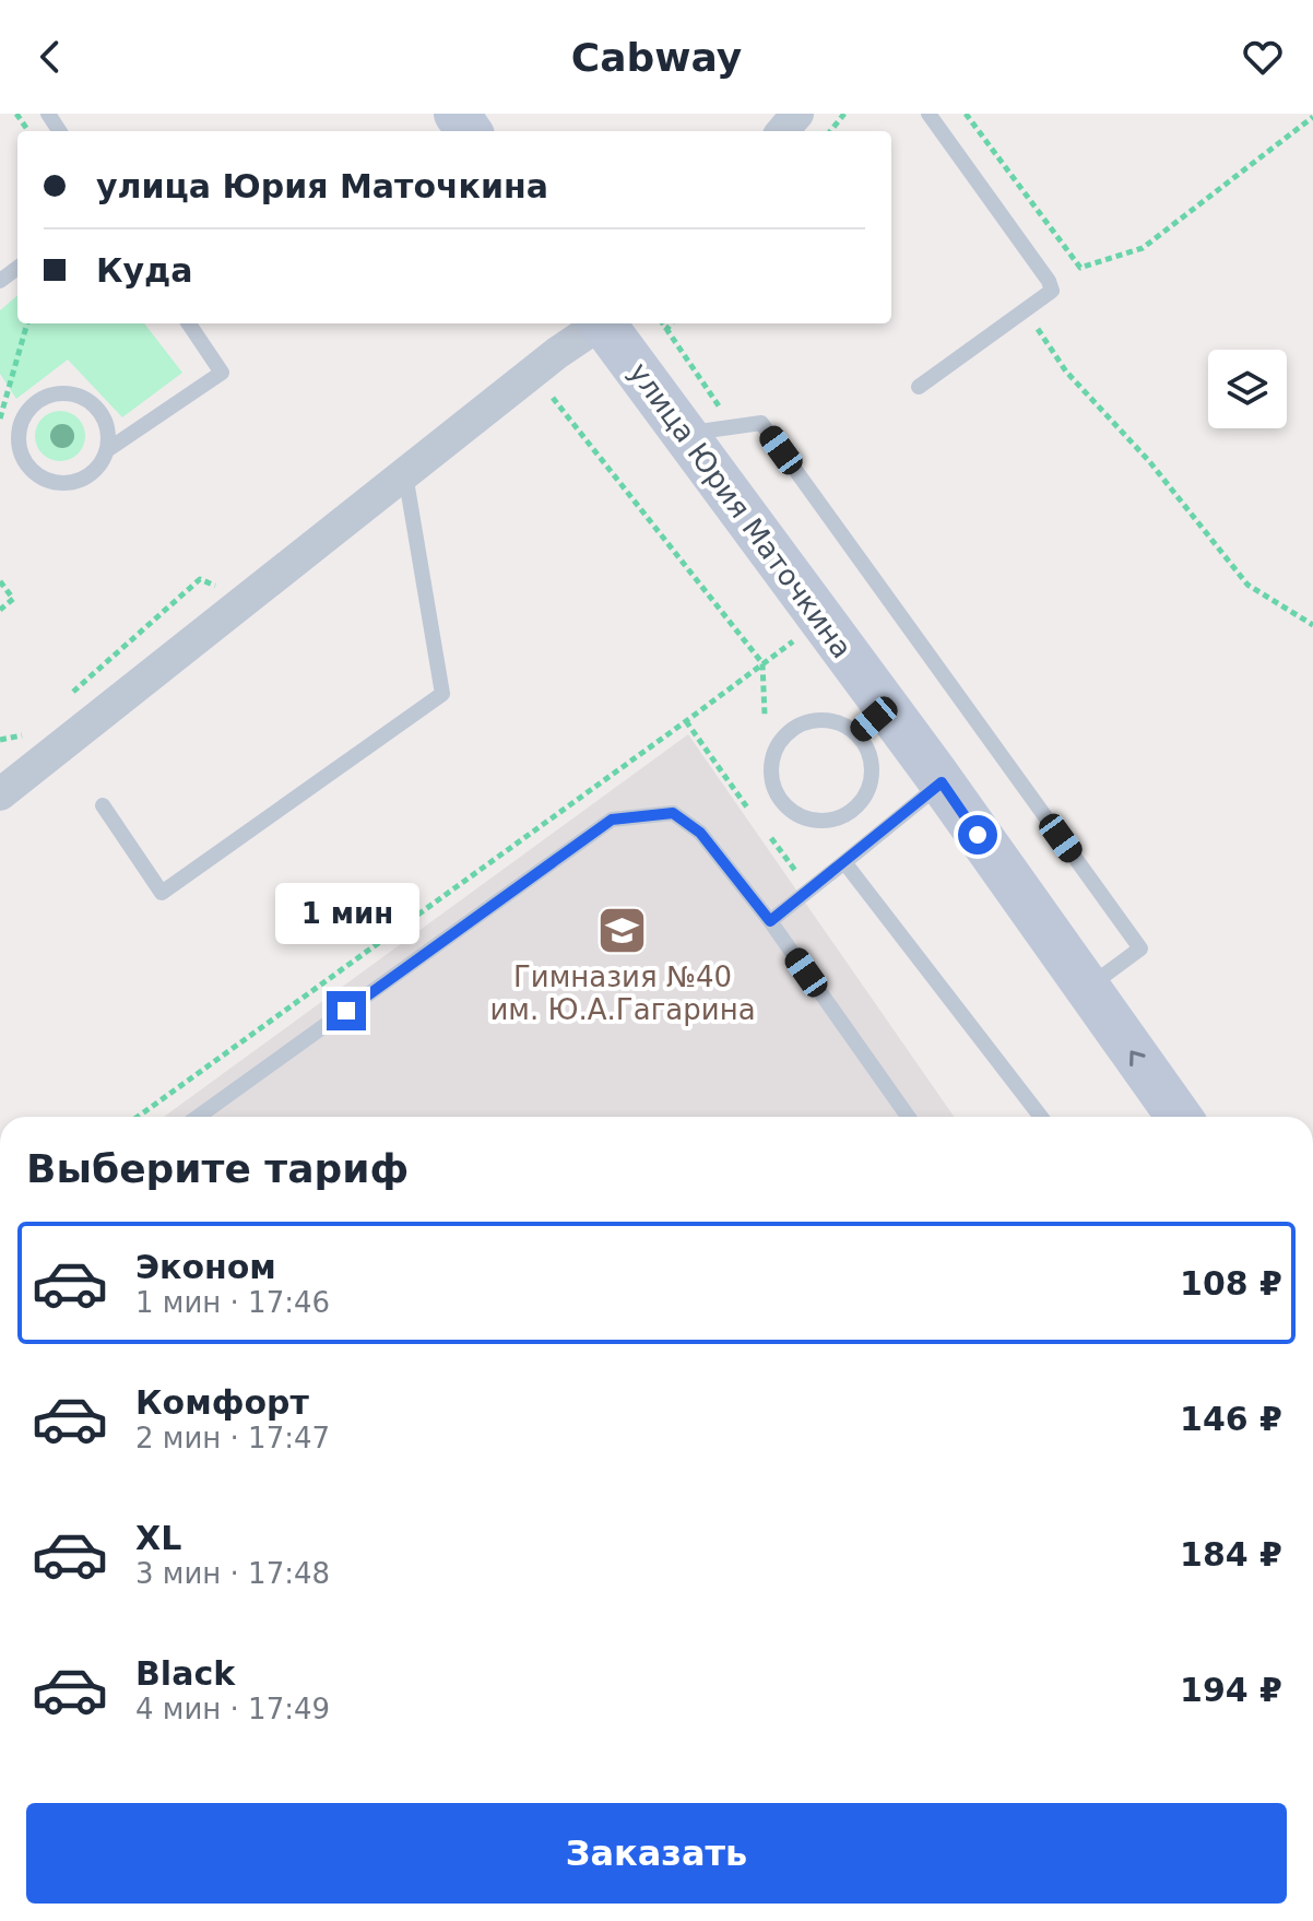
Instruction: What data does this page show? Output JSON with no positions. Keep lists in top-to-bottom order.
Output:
{
  "streets": {
    "street": ["улица Юрия Маточкина"]
  },
  "places": {
    "school or university": ["Гимназия №40 им. Ю.А.Гагарина"]
  },
  "page": {
    "header": "Cabway",
    "banner": ["улица Юрия Маточкина", "Куда"],
    "bubble": "1 мин",
    "heading": "Выберите тариф",
    "list": [
      {
        "name": "Эконом",
        "note": "1 мин · 17:46",
        "value": "108 ₽"
      },
      {
        "name": "Комфорт",
        "note": "2 мин · 17:47",
        "value": "146 ₽"
      },
      {
        "name": "XL",
        "note": "3 мин · 17:48",
        "value": "184 ₽"
      },
      {
        "name": "Black",
        "note": "4 мин · 17:49",
        "value": "194 ₽"
      }
    ],
    "buttons": "Заказать"
  }
}
